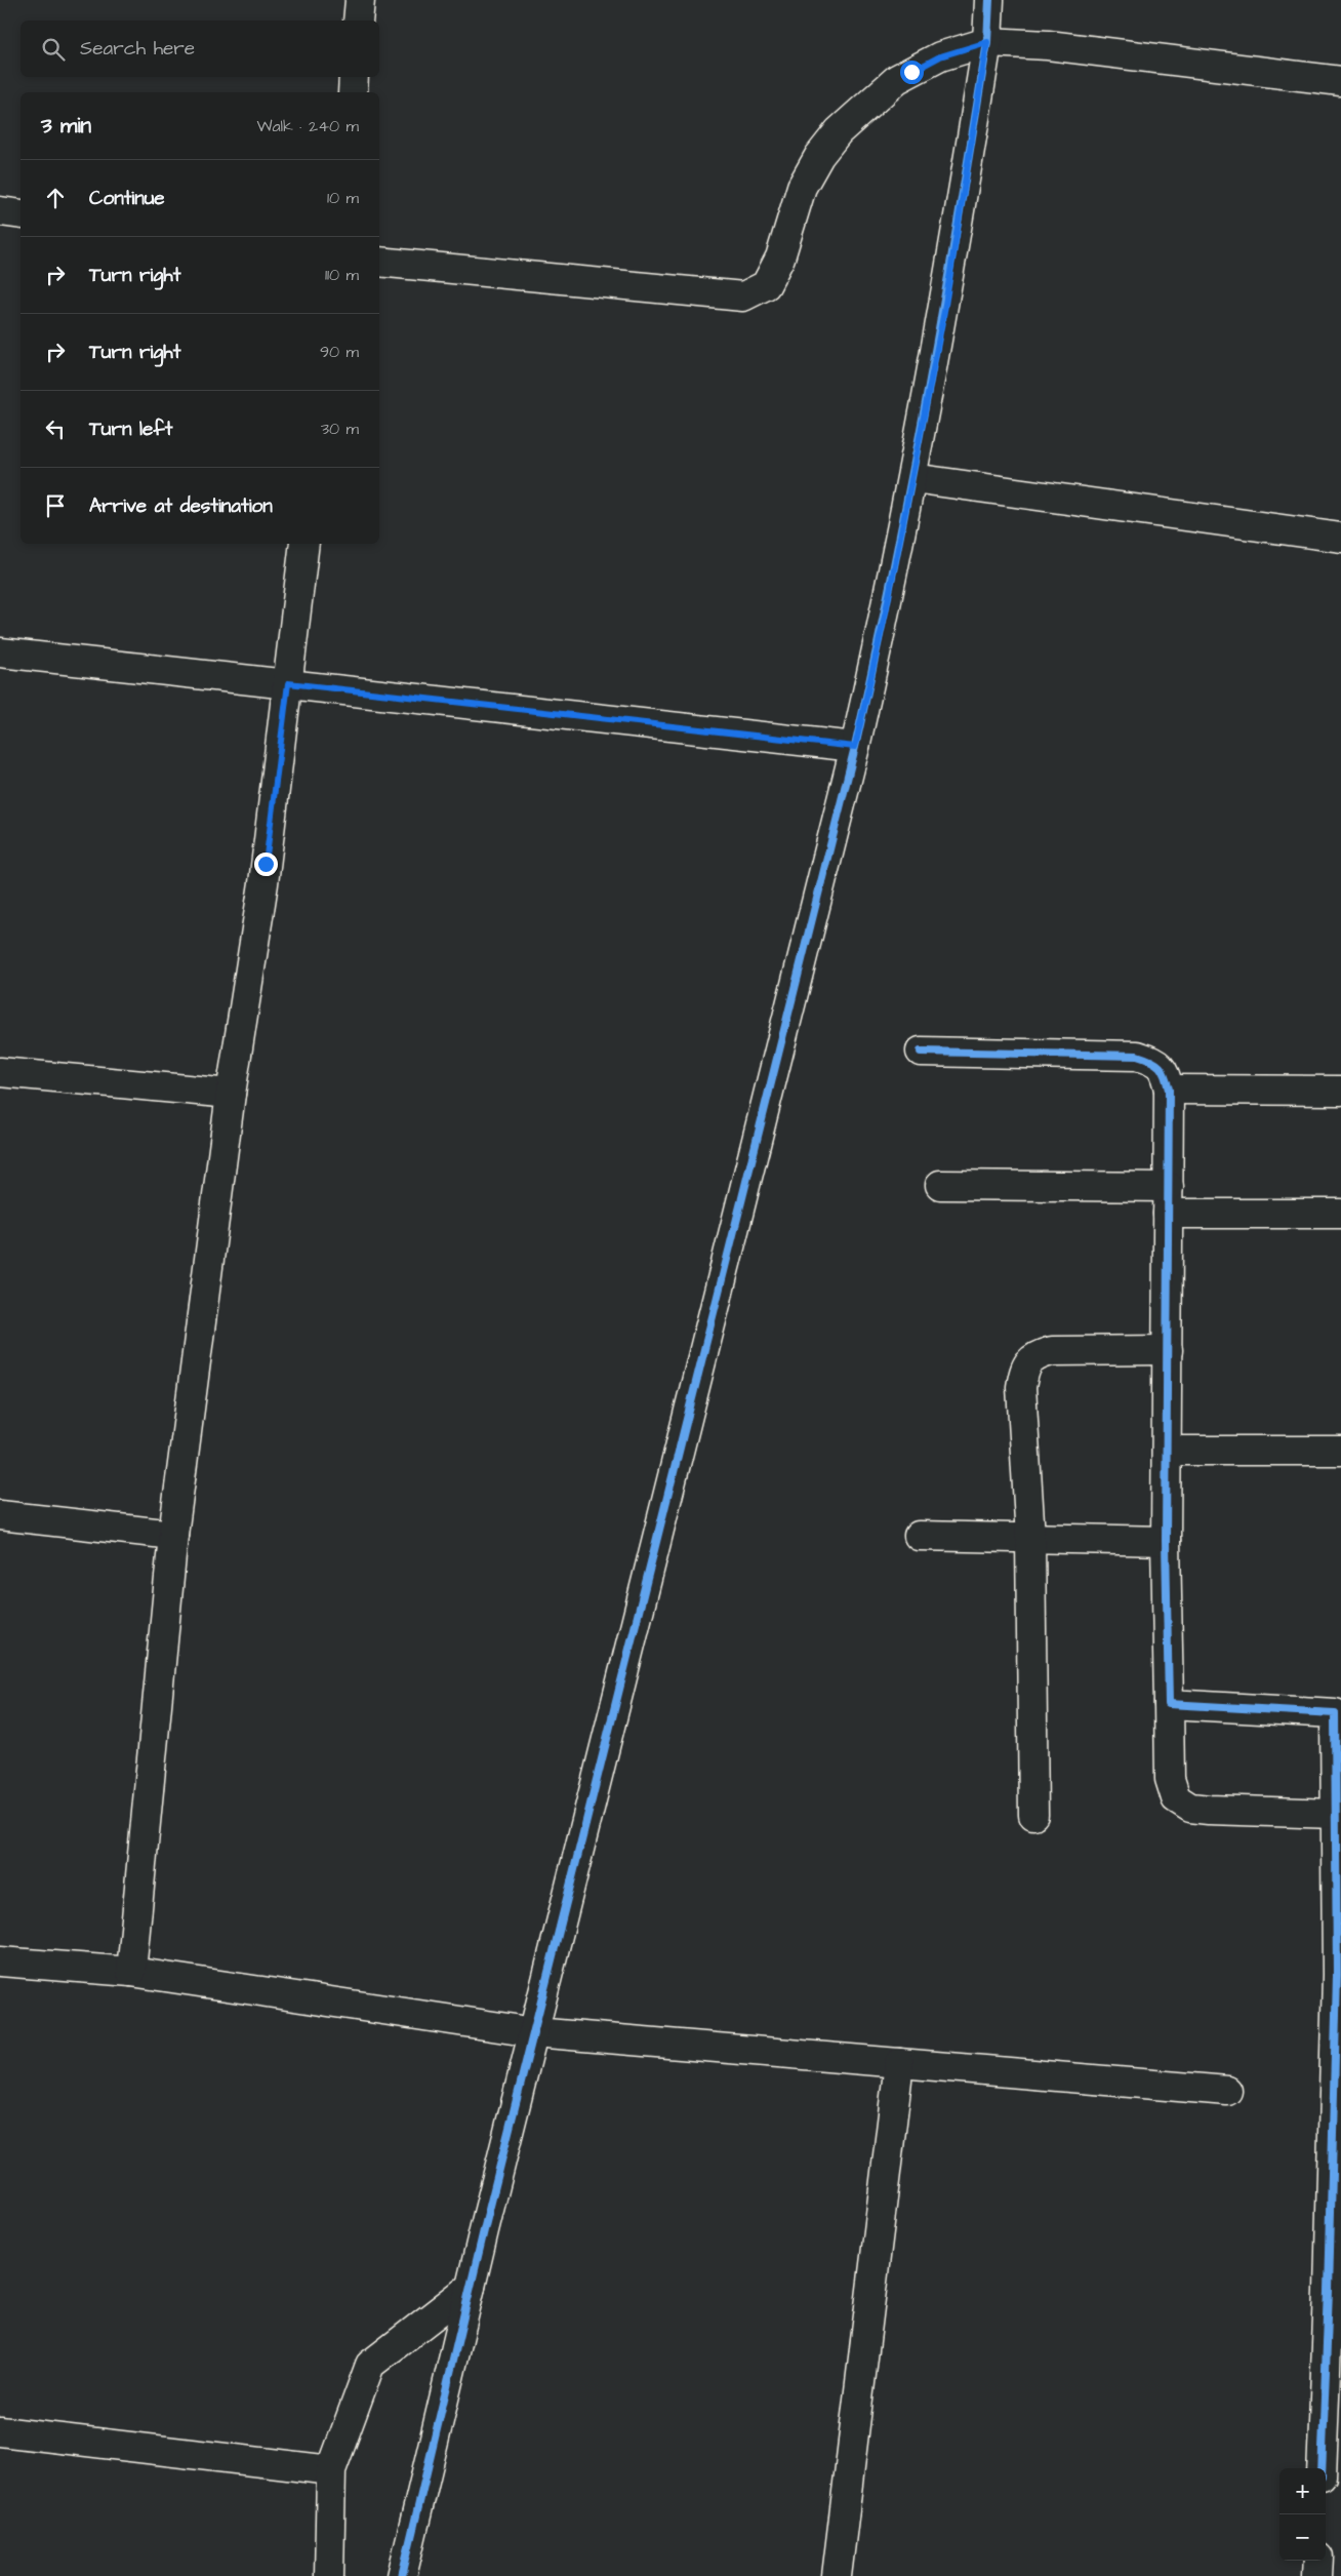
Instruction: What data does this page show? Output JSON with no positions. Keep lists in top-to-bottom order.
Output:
{
  "page": {
    "search": "Search here",
    "heading": ["3 min", "Walk · 240 m"],
    "list": [
      ["Continue", "10 m"],
      ["Turn right", "110 m"],
      ["Turn right", "90 m"],
      ["Turn left", "30 m"],
      "Arrive at destination"
    ],
    "map_buttons": ["+", "−"]
  }
}
